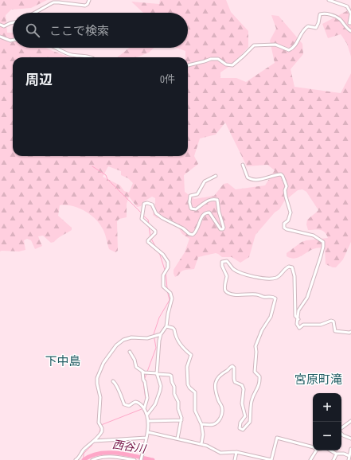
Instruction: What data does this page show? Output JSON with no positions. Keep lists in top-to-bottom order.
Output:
{
  "districts": ["下中島", "宮原町滝"],
  "water": ["西谷川"],
  "page": {
    "search": "ここで検索",
    "heading": ["周辺", "0件"],
    "map_buttons": ["+", "−"]
  }
}
